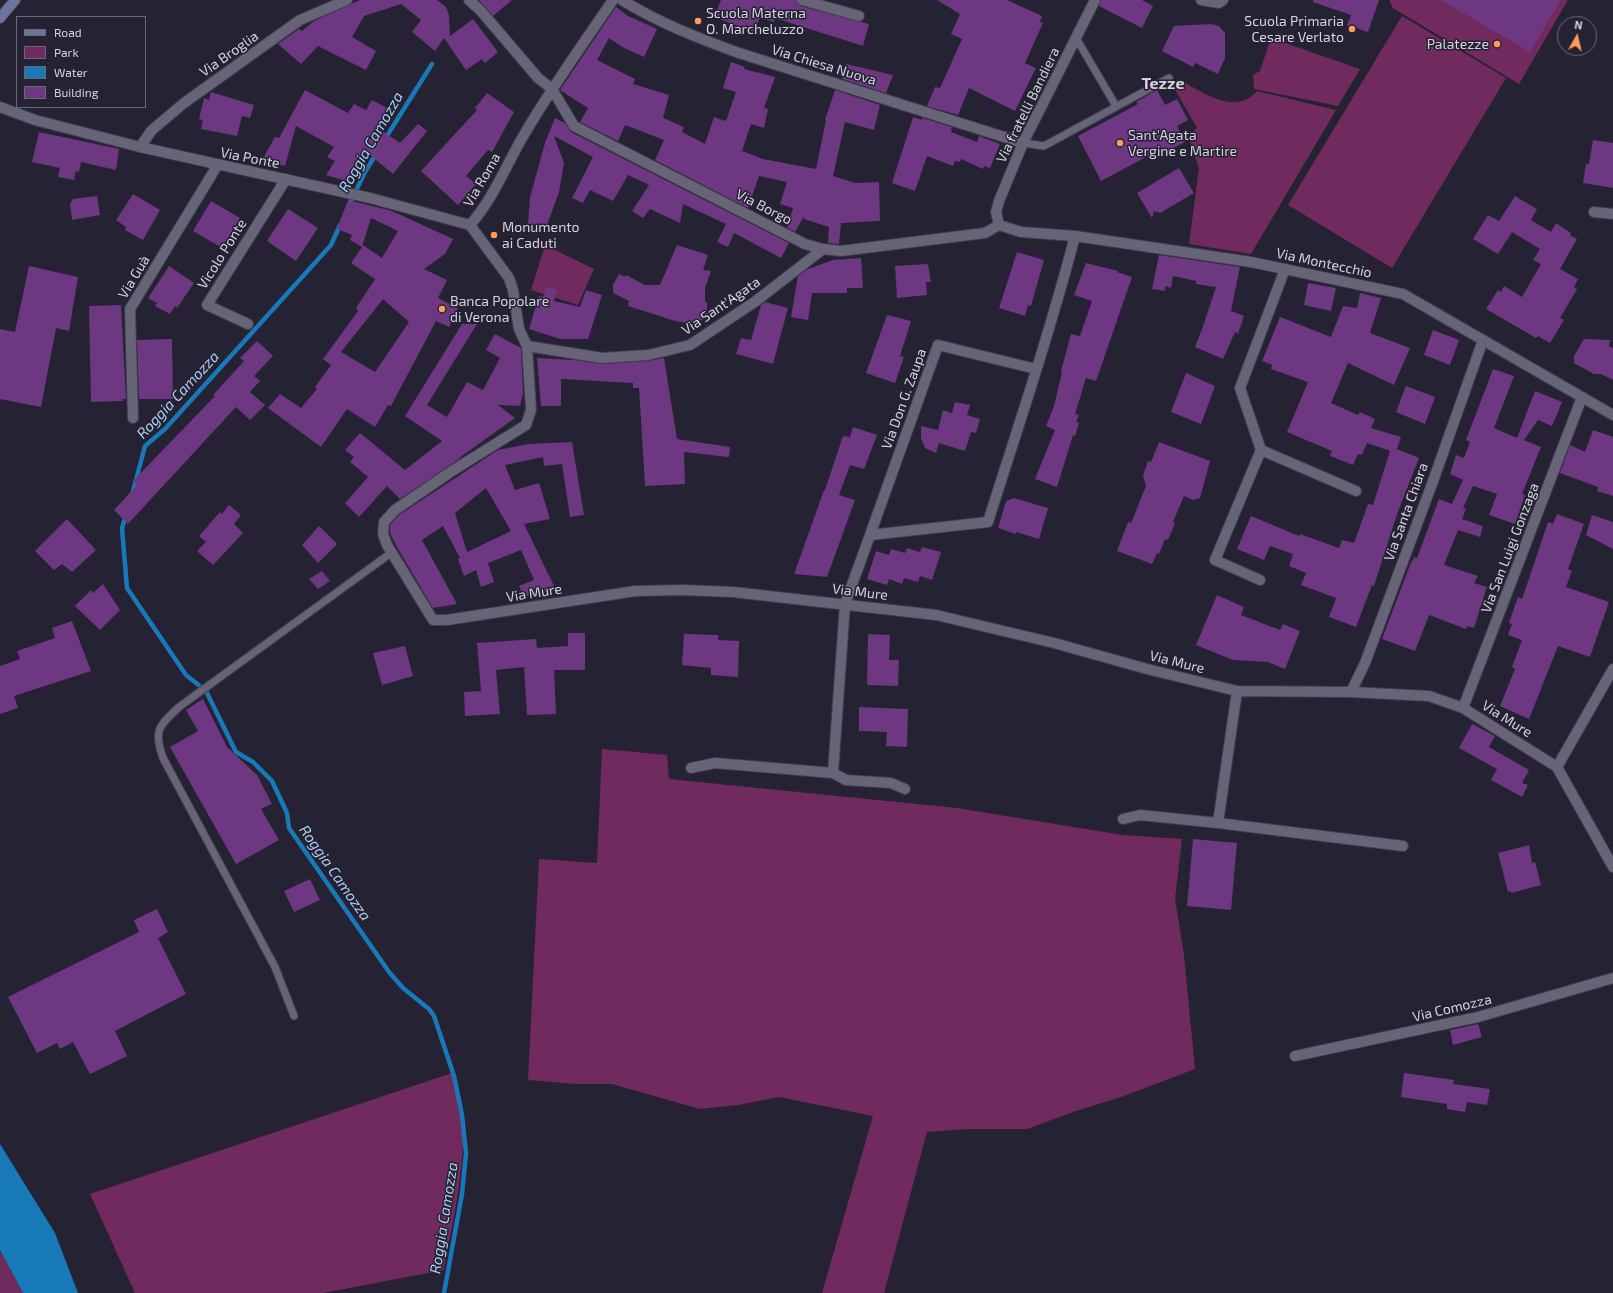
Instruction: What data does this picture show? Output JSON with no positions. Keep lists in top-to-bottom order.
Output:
{
  "streets": {
    "street": [
      "Via Broglia",
      "Via Chiesa Nuova",
      "Via fratelli Bandiera",
      "Via Ponte",
      "Via Roma",
      "Via Borgo",
      "Vicolo Ponte",
      "Via Montecchio",
      "Via Guà",
      "Via Sant'Agata",
      "Via Don G. Zaupa",
      "Via Santa Chiara",
      "Via San Luigi Gonzaga",
      "Via Mure",
      "Via Comozza"
    ]
  },
  "crossings": [
    ["Via Broglia", "Via Ponte"],
    ["Via Chiesa Nuova", "Via fratelli Bandiera"],
    ["Via fratelli Bandiera", "Via Borgo"],
    ["Via fratelli Bandiera", "Via Montecchio"],
    ["Via Ponte", "Via Roma"],
    ["Via Ponte", "Vicolo Ponte"],
    ["Via Ponte", "Via Guà"],
    ["Via Roma", "Via Borgo"],
    ["Via Roma", "Via Sant'Agata"],
    ["Via Roma", "Via Mure"],
    ["Via Borgo", "Via Montecchio"],
    ["Via Borgo", "Via Sant'Agata"],
    ["Via Montecchio", "Via Santa Chiara"],
    ["Via Montecchio", "Via San Luigi Gonzaga"],
    ["Via Don G. Zaupa", "Via Mure"],
    ["Via Santa Chiara", "Via Mure"],
    ["Via San Luigi Gonzaga", "Via Mure"]
  ],
  "districts": ["Tezze"],
  "water": ["Roggia Camozza"],
  "places": [
    "Scuola Materna O. Marcheluzzo",
    "Scuola Primaria Cesare Verlato",
    "Palatezze",
    "Sant'Agata Vergine e Martire",
    "Monumento ai Caduti",
    "Banca Popolare di Verona"
  ],
  "legend": [
    "Road",
    "Park",
    "Water",
    "Building"
  ],
  "north": "top"
}
